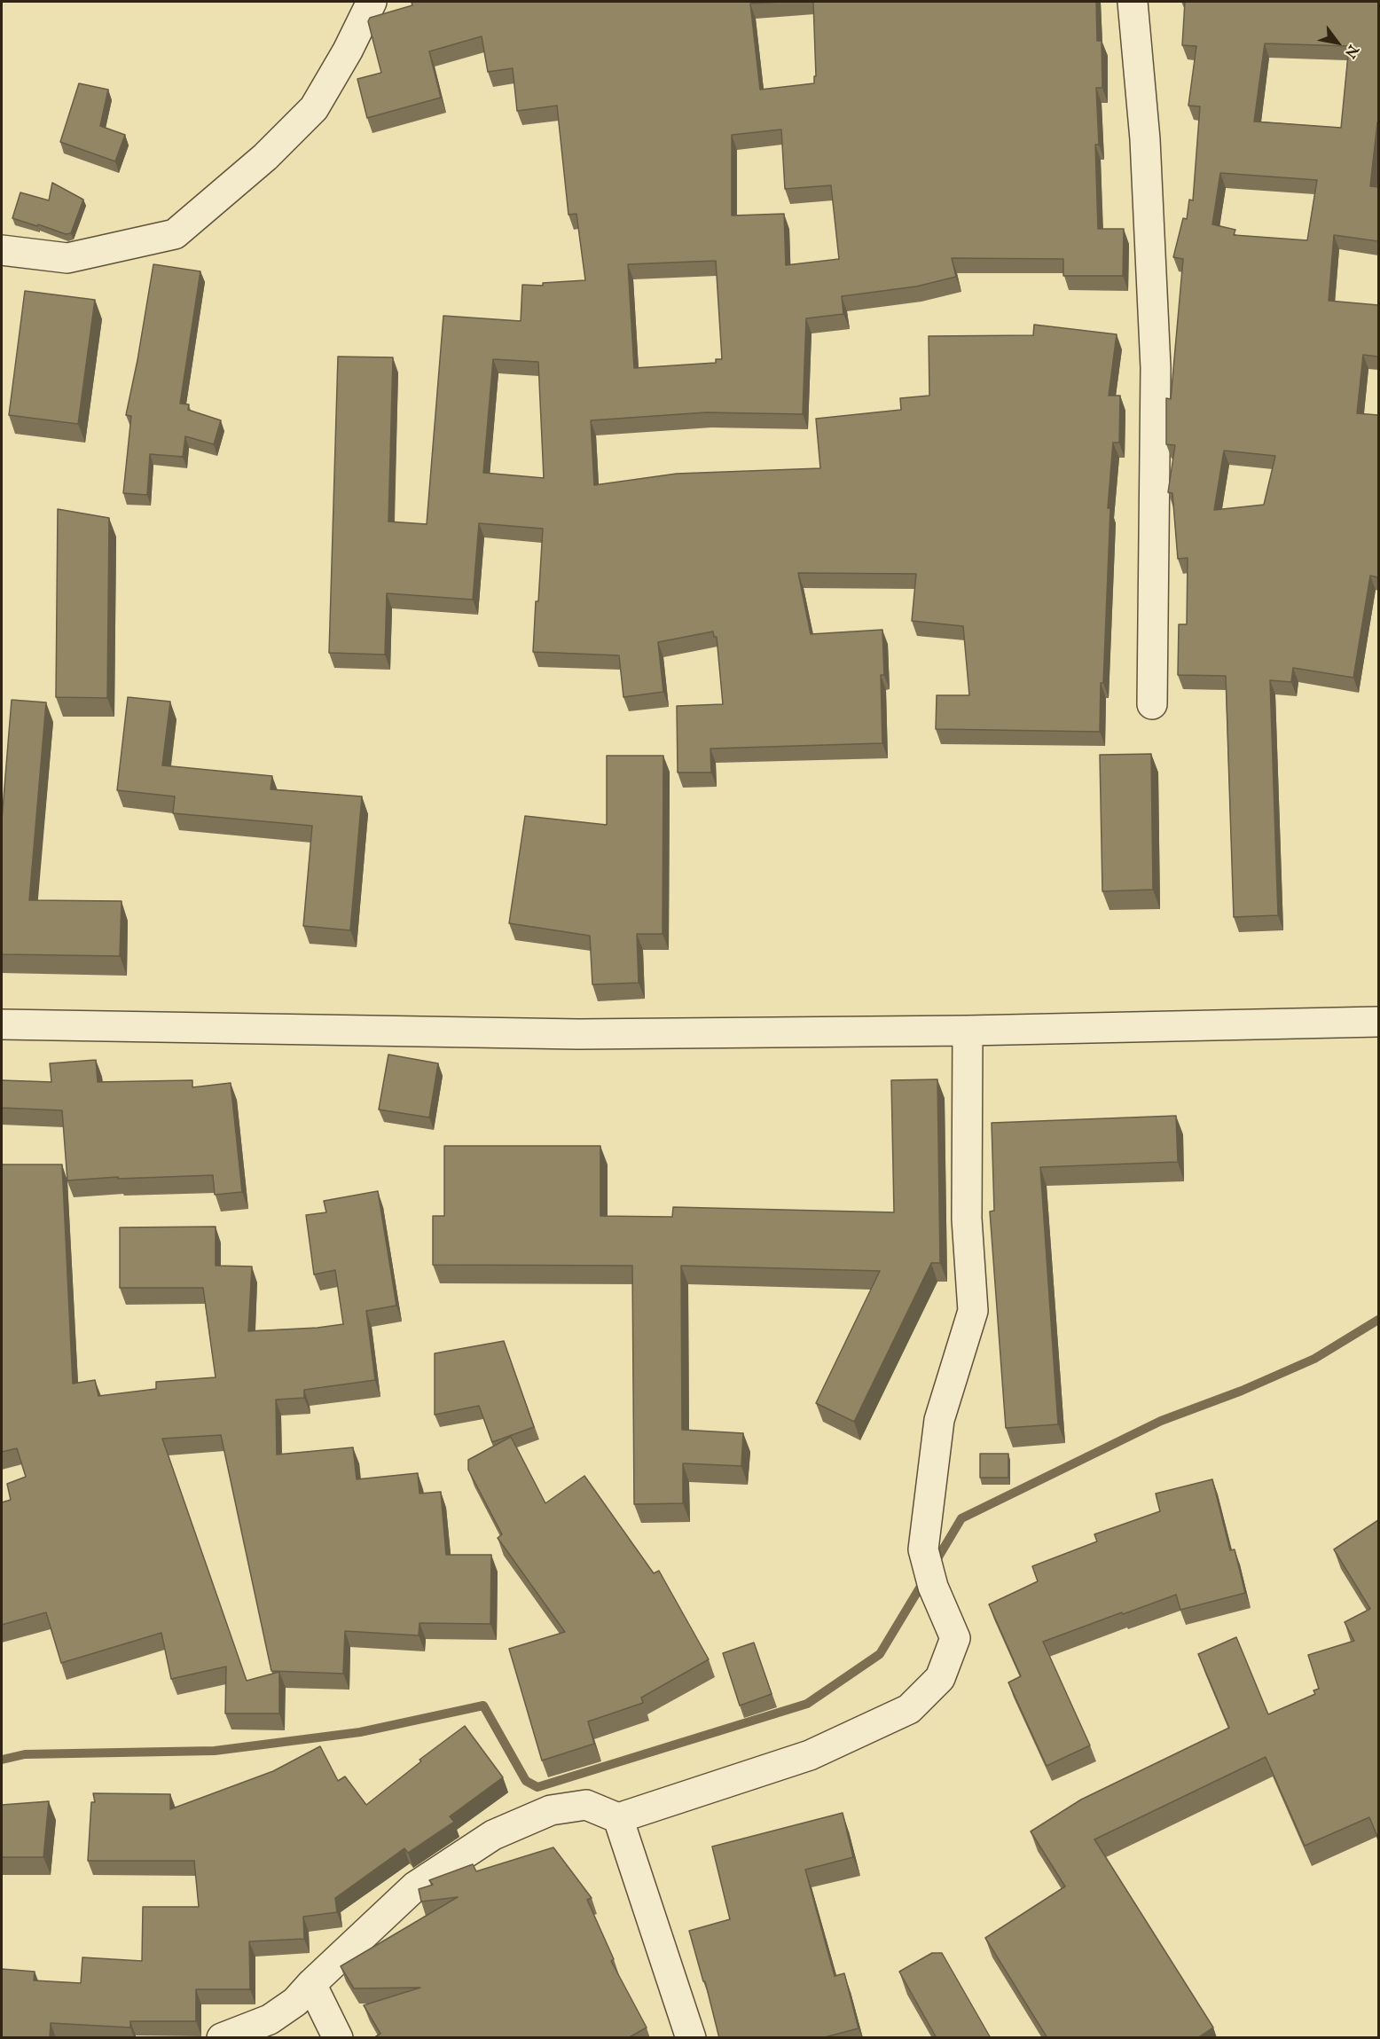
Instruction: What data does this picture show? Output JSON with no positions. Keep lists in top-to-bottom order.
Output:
{
  "north": "bottom right"
}
